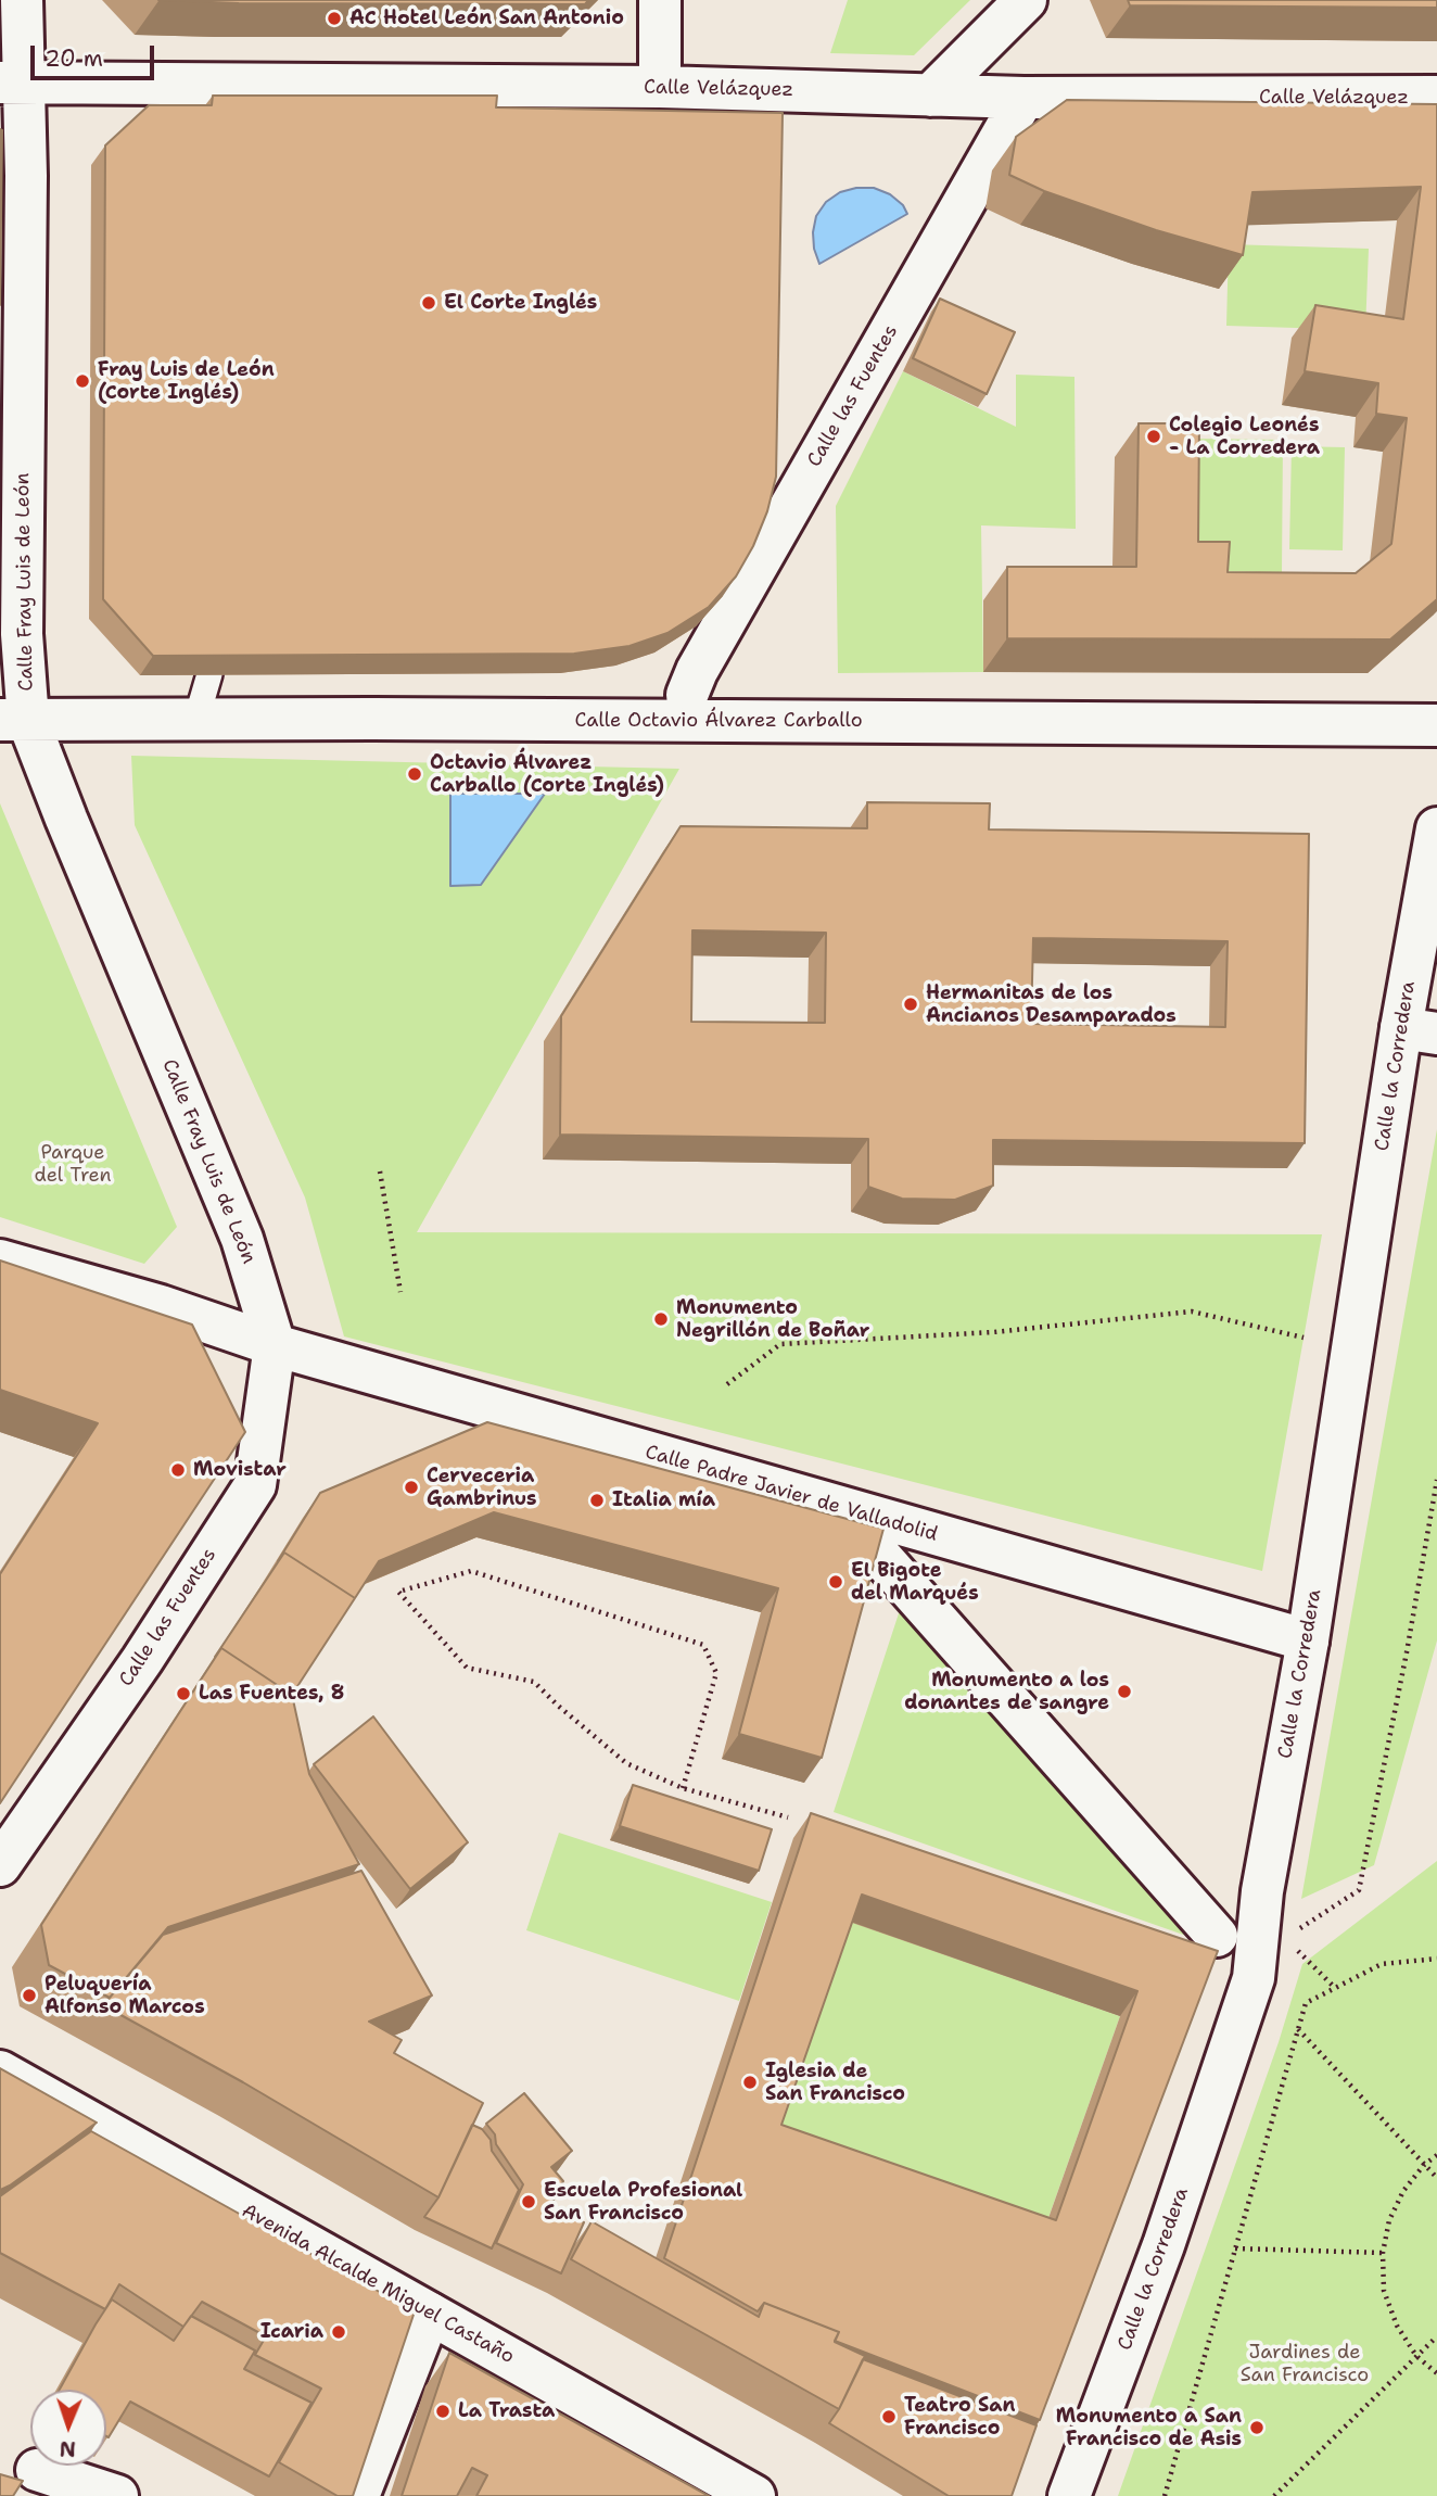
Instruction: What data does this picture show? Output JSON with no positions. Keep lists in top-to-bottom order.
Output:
{
  "streets": {
    "street": [
      "Calle Velázquez",
      "Calle las Fuentes",
      "Calle Fray Luis de León",
      "Calle Octavio Álvarez Carballo",
      "Calle la Corredera",
      "Calle Padre Javier de Valladolid",
      "Avenida Alcalde Miguel Castaño"
    ]
  },
  "crossings": [
    ["Calle Velázquez", "Calle las Fuentes"],
    ["Calle Velázquez", "Calle Fray Luis de León"],
    ["Calle las Fuentes", "Calle Fray Luis de León"],
    ["Calle las Fuentes", "Calle Padre Javier de Valladolid"],
    ["Calle Fray Luis de León", "Calle Octavio Álvarez Carballo"],
    ["Calle Fray Luis de León", "Calle Padre Javier de Valladolid"],
    ["Calle la Corredera", "Calle Padre Javier de Valladolid"]
  ],
  "parks": ["Parque del Tren", "Jardines de San Francisco"],
  "places": [
    "AC Hotel León San Antonio",
    "El Corte Inglés",
    "Fray Luis de León (Corte Inglés)",
    "Colegio Leonés - La Corredera",
    "Octavio Álvarez Carballo (Corte Inglés)",
    "Hermanitas de los Ancianos Desamparados",
    "Monumento Negrillón de Boñar",
    "Movistar",
    "Cerveceria Gambrinus",
    "Italia mía",
    "El Bigote del Marqués",
    "Monumento a los donantes de sangre",
    "Las Fuentes, 8",
    "Peluquería Alfonso Marcos",
    "Iglesia de San Francisco",
    "Escuela Profesional San Francisco",
    "Icaria",
    "La Trasta",
    "Teatro San Francisco",
    "Monumento a San Francisco de Asis"
  ],
  "scale_bar": "20 m",
  "north": "bottom"
}
